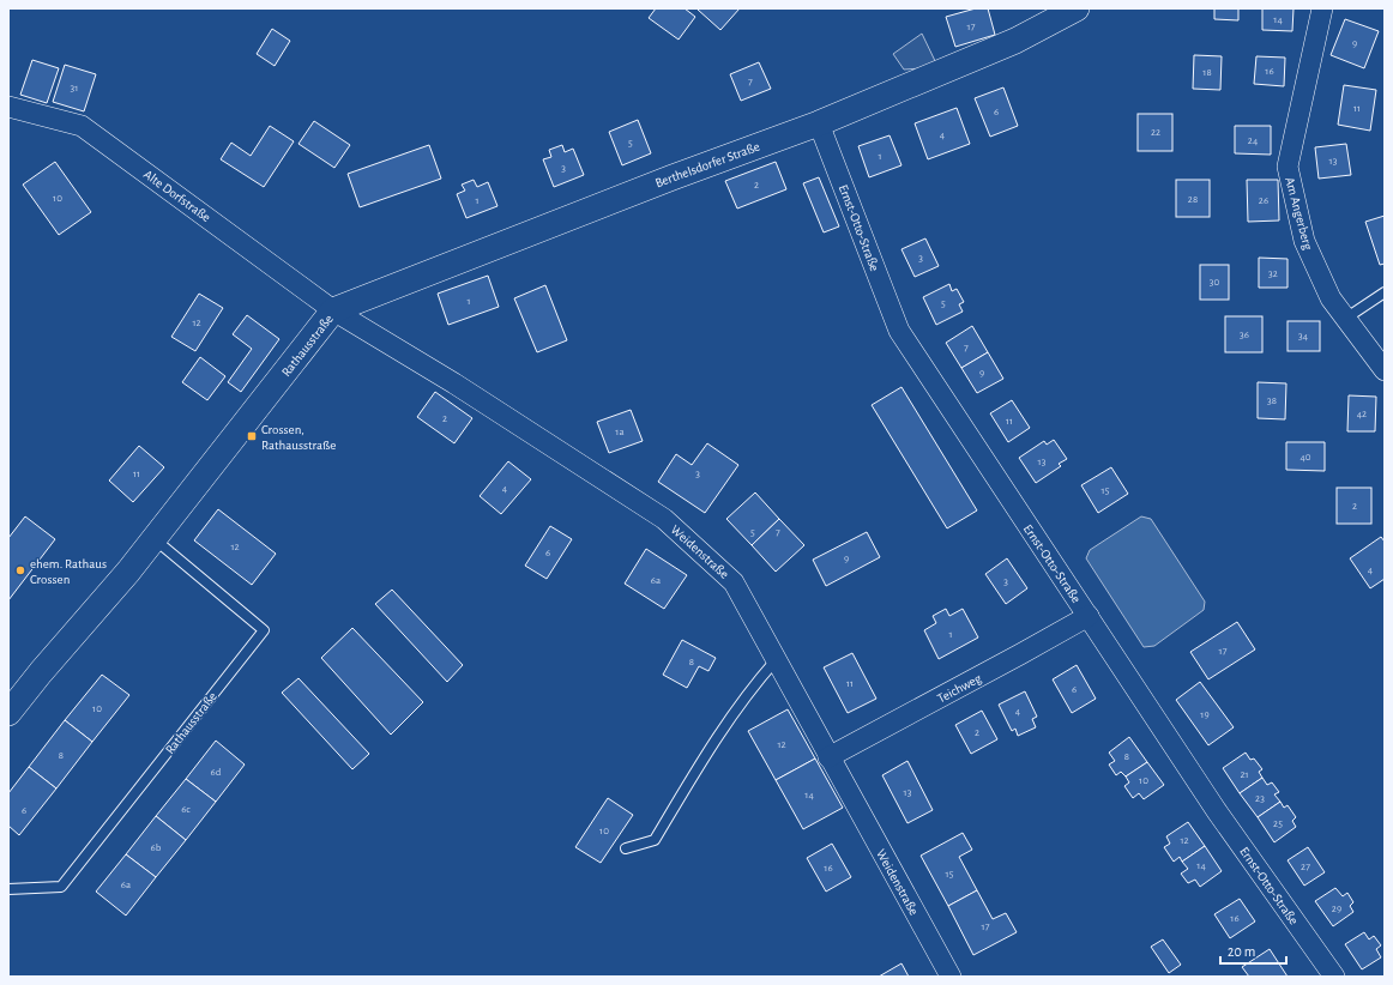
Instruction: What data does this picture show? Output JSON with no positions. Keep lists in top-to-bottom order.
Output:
{
  "streets": {
    "street": [
      "Berthelsdorfer Straße",
      "Alte Dorfstraße",
      "Am Angerberg",
      "Ernst-Otto-Straße",
      "Rathausstraße",
      "Weidenstraße",
      "Teichweg"
    ]
  },
  "crossings": [
    ["Berthelsdorfer Straße", "Alte Dorfstraße"],
    ["Berthelsdorfer Straße", "Ernst-Otto-Straße"],
    ["Berthelsdorfer Straße", "Rathausstraße"],
    ["Berthelsdorfer Straße", "Weidenstraße"],
    ["Alte Dorfstraße", "Rathausstraße"],
    ["Alte Dorfstraße", "Weidenstraße"],
    ["Ernst-Otto-Straße", "Teichweg"],
    ["Rathausstraße", "Weidenstraße"],
    ["Weidenstraße", "Teichweg"]
  ],
  "places": {
    "transit": ["Crossen, Rathausstraße"],
    "other": ["ehem. Rathaus Crossen"]
  },
  "house_numbers": [
    "14",
    "17",
    "9",
    "16",
    "18",
    "7",
    "31",
    "11",
    "6",
    "22",
    "4",
    "24",
    "5",
    "1",
    "13",
    "3",
    "2",
    "10",
    "28",
    "1",
    "26",
    "3",
    "32",
    "30",
    "1",
    "5",
    "12",
    "36",
    "34",
    "7",
    "9",
    "38",
    "42",
    "2",
    "11",
    "1a",
    "40",
    "13",
    "11",
    "3",
    "4",
    "15",
    "2",
    "5",
    "7",
    "12",
    "6",
    "9",
    "4",
    "6a",
    "3",
    "1",
    "17",
    "8",
    "11",
    "6",
    "10",
    "4",
    "19",
    "2",
    "12",
    "8",
    "8",
    "6d",
    "21",
    "10",
    "13",
    "14",
    "23",
    "6c",
    "6",
    "25",
    "10",
    "12",
    "6b",
    "14",
    "27",
    "16",
    "15",
    "6a",
    "29",
    "16",
    "17"
  ],
  "scale_bar": "20 m"
}
